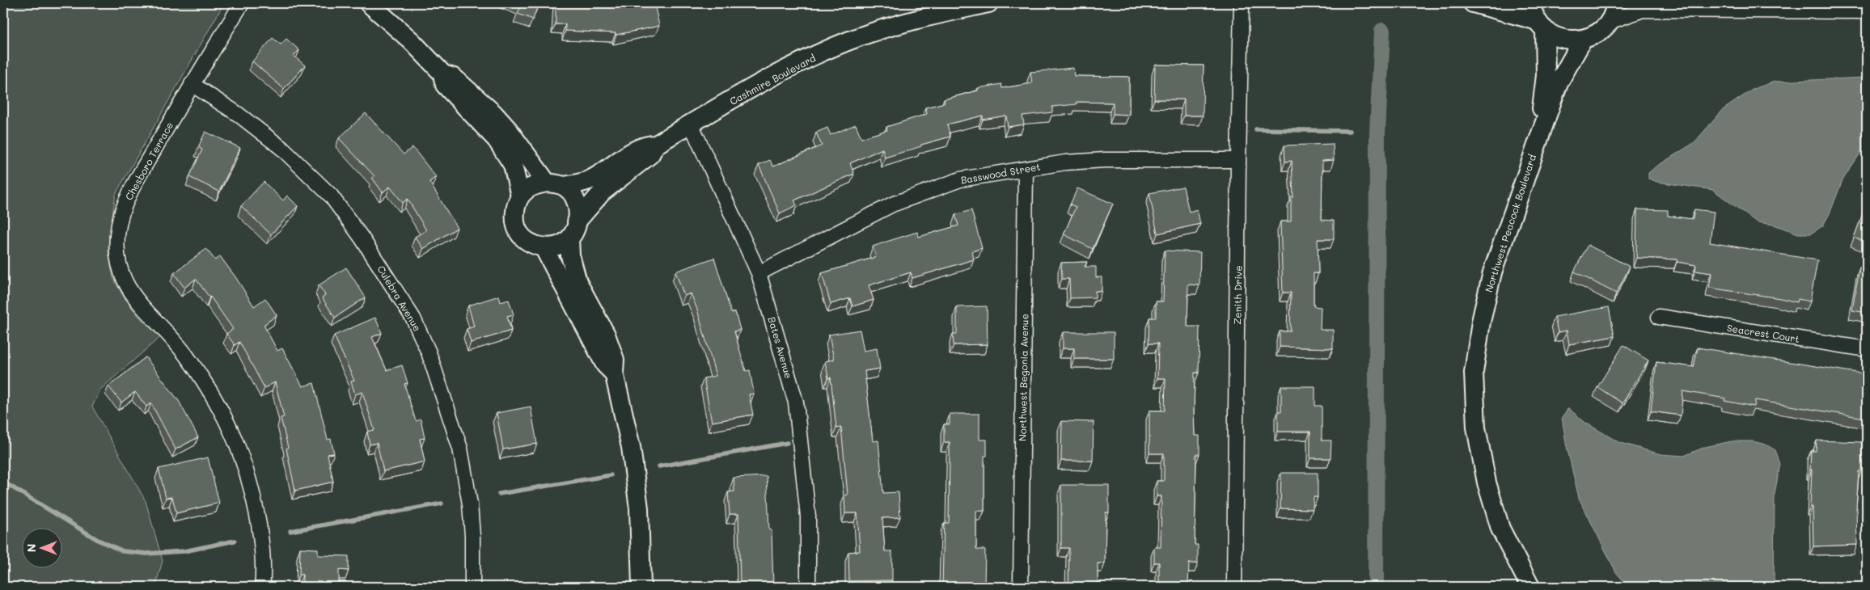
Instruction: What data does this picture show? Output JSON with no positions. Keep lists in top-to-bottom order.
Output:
{
  "streets": {
    "street": [
      "Cashmire Boulevard",
      "Chesboro Terrace",
      "Basswood Street",
      "Northwest Peacock Boulevard",
      "Zenith Drive",
      "Culebra Avenue",
      "Seacrest Court",
      "Bates Avenue",
      "Northwest Begonia Avenue"
    ]
  },
  "crossings": [
    ["Cashmire Boulevard", "Bates Avenue"],
    ["Chesboro Terrace", "Culebra Avenue"],
    ["Basswood Street", "Zenith Drive"],
    ["Basswood Street", "Bates Avenue"],
    ["Basswood Street", "Northwest Begonia Avenue"]
  ],
  "north": "left"
}
